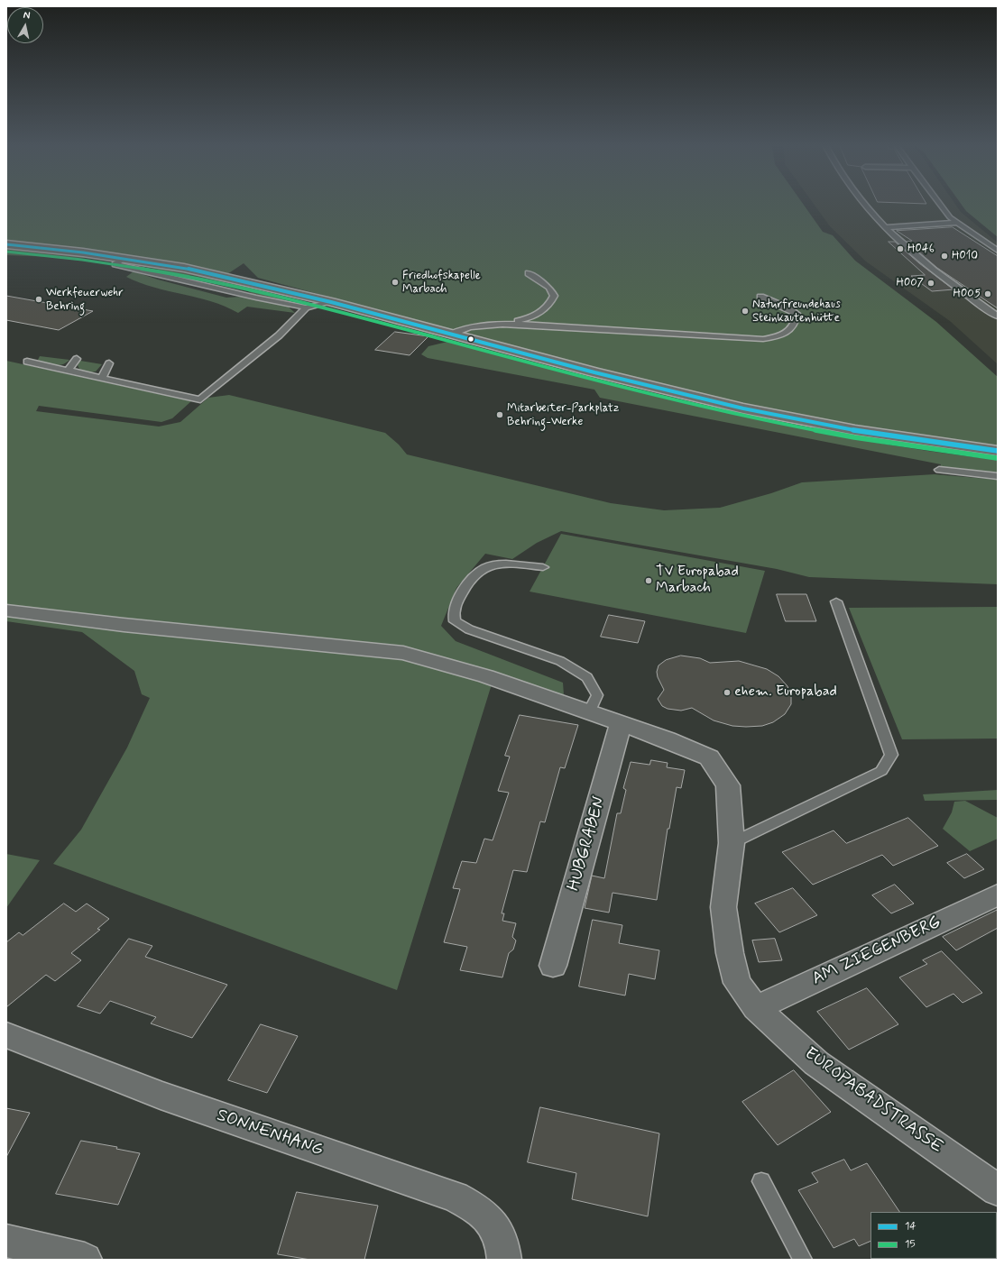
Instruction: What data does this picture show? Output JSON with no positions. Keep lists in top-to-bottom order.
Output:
{
  "streets": {
    "street": [
      "HUBGRABEN",
      "AM ZIEGENBERG",
      "EUROPABADSTRASSE",
      "SONNENHANG"
    ]
  },
  "crossings": [
    ["HUBGRABEN", "EUROPABADSTRASSE"],
    ["AM ZIEGENBERG", "EUROPABADSTRASSE"]
  ],
  "places": [
    "H046",
    "H010",
    "Friedhofskapelle Marbach",
    "H007",
    "H005",
    "Werkfeuerwehr Behring",
    "Naturfreundehaus Steinkautenhütte",
    "Mitarbeiter-Parkplatz Behring-Werke",
    "TV Europabad Marbach",
    "ehem. Europabad"
  ],
  "lines": ["transit line 14", "transit line 15"],
  "legend": ["14", "15"],
  "north": "top"
}
